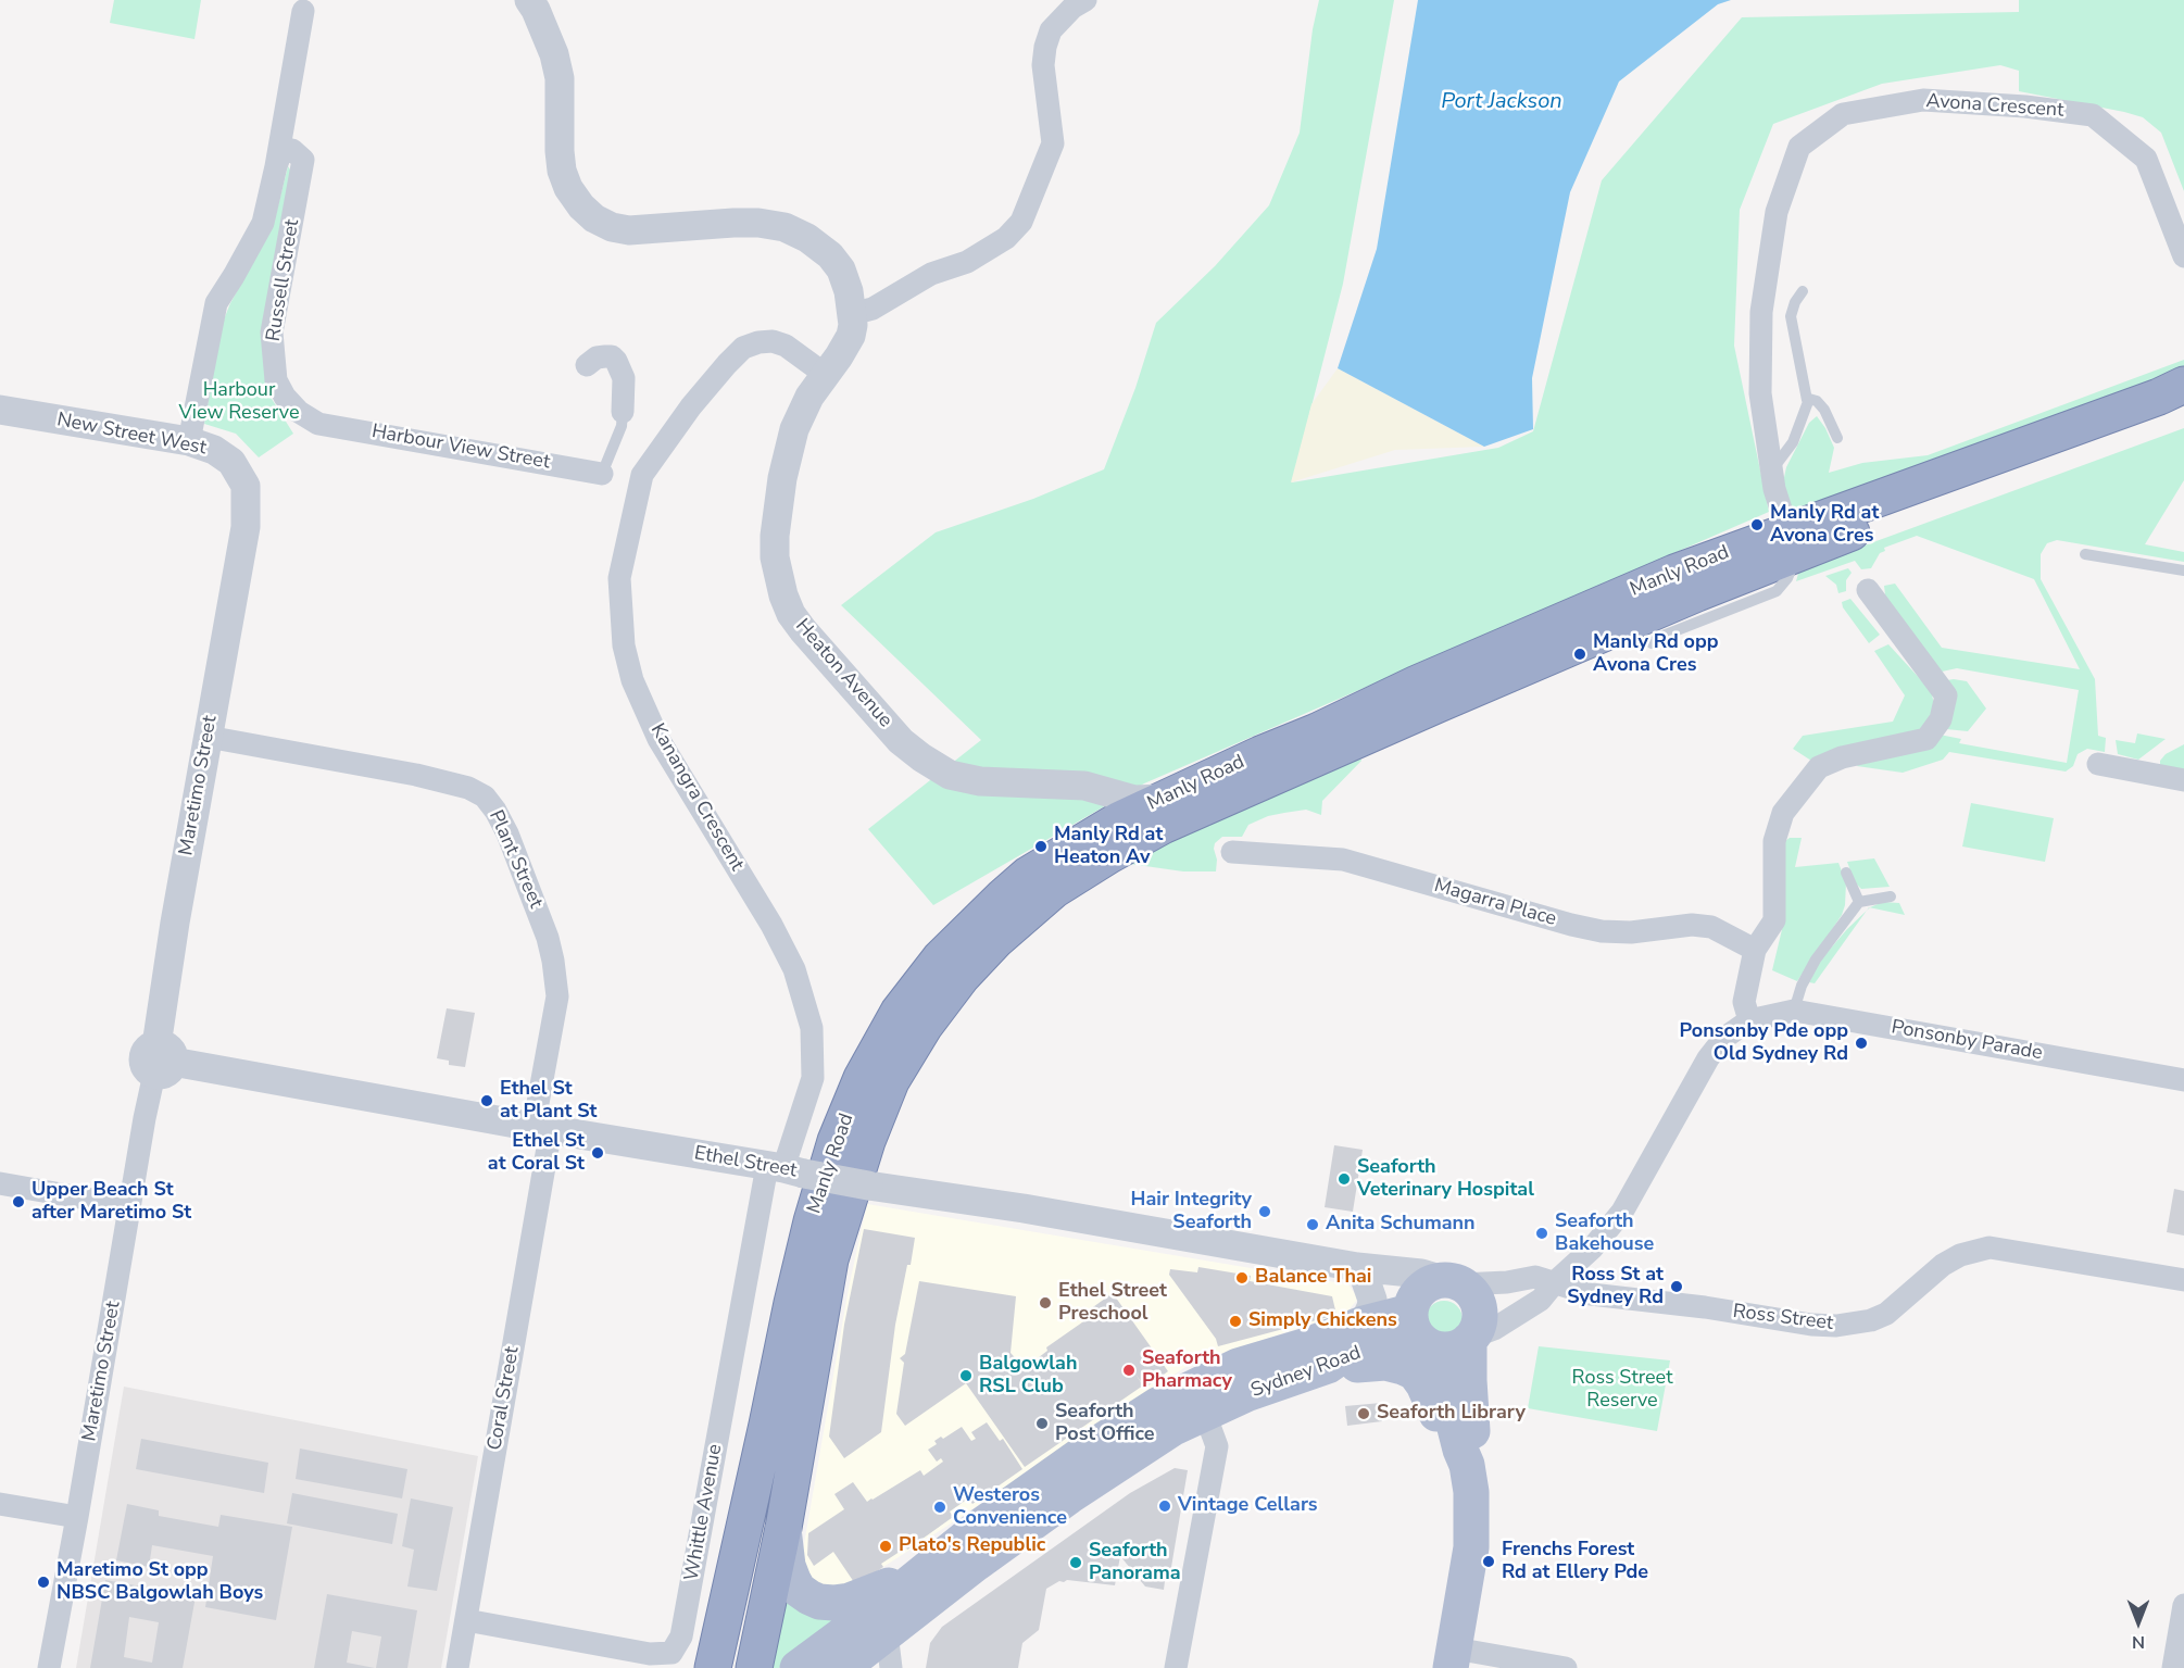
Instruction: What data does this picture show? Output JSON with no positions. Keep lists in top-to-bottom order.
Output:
{
  "streets": {
    "highway": ["Manly Road"],
    "main road": ["Sydney Road"],
    "street": [
      "Avona Crescent",
      "Russell Street",
      "New Street West",
      "Harbour View Street",
      "Heaton Avenue",
      "Maretimo Street",
      "Kanangra Crescent",
      "Plant Street",
      "Magarra Place",
      "Ponsonby Parade",
      "Ethel Street",
      "Ross Street",
      "Coral Street",
      "Whittle Avenue"
    ]
  },
  "crossings": [
    ["Avona Crescent", "Manly Road"],
    ["Russell Street", "New Street West"],
    ["Russell Street", "Harbour View Street"],
    ["New Street West", "Maretimo Street"],
    ["Manly Road", "Heaton Avenue"],
    ["Heaton Avenue", "Kanangra Crescent"],
    ["Maretimo Street", "Plant Street"],
    ["Maretimo Street", "Ethel Street"],
    ["Kanangra Crescent", "Ethel Street"],
    ["Kanangra Crescent", "Whittle Avenue"],
    ["Plant Street", "Ethel Street"],
    ["Plant Street", "Coral Street"],
    ["Ethel Street", "Sydney Road"],
    ["Ethel Street", "Coral Street"],
    ["Ethel Street", "Whittle Avenue"],
    ["Coral Street", "Whittle Avenue"]
  ],
  "water": ["Port Jackson"],
  "parks": ["Harbour View Reserve", "Ross Street Reserve"],
  "places": [
    "Manly Rd at Avona Cres",
    "Manly Rd opp Avona Cres",
    "Manly Rd at Heaton Av",
    "Ponsonby Pde opp Old Sydney Rd",
    "Ethel St at Plant St",
    "Ethel St at Coral St",
    "Seaforth Veterinary Hospital",
    "Upper Beach St after Maretimo St",
    "Hair Integrity Seaforth",
    "Anita Schumann",
    "Seaforth Bakehouse",
    "Balance Thai",
    "Ross St at Sydney Rd",
    "Ethel Street Preschool",
    "Simply Chickens",
    "Seaforth Pharmacy",
    "Balgowlah RSL Club",
    "Seaforth Library",
    "Seaforth Post Office",
    "Vintage Cellars",
    "Westeros Convenience",
    "Plato's Republic",
    "Frenchs Forest Rd at Ellery Pde",
    "Seaforth Panorama",
    "Maretimo St opp NBSC Balgowlah Boys"
  ],
  "north": "bottom"
}
